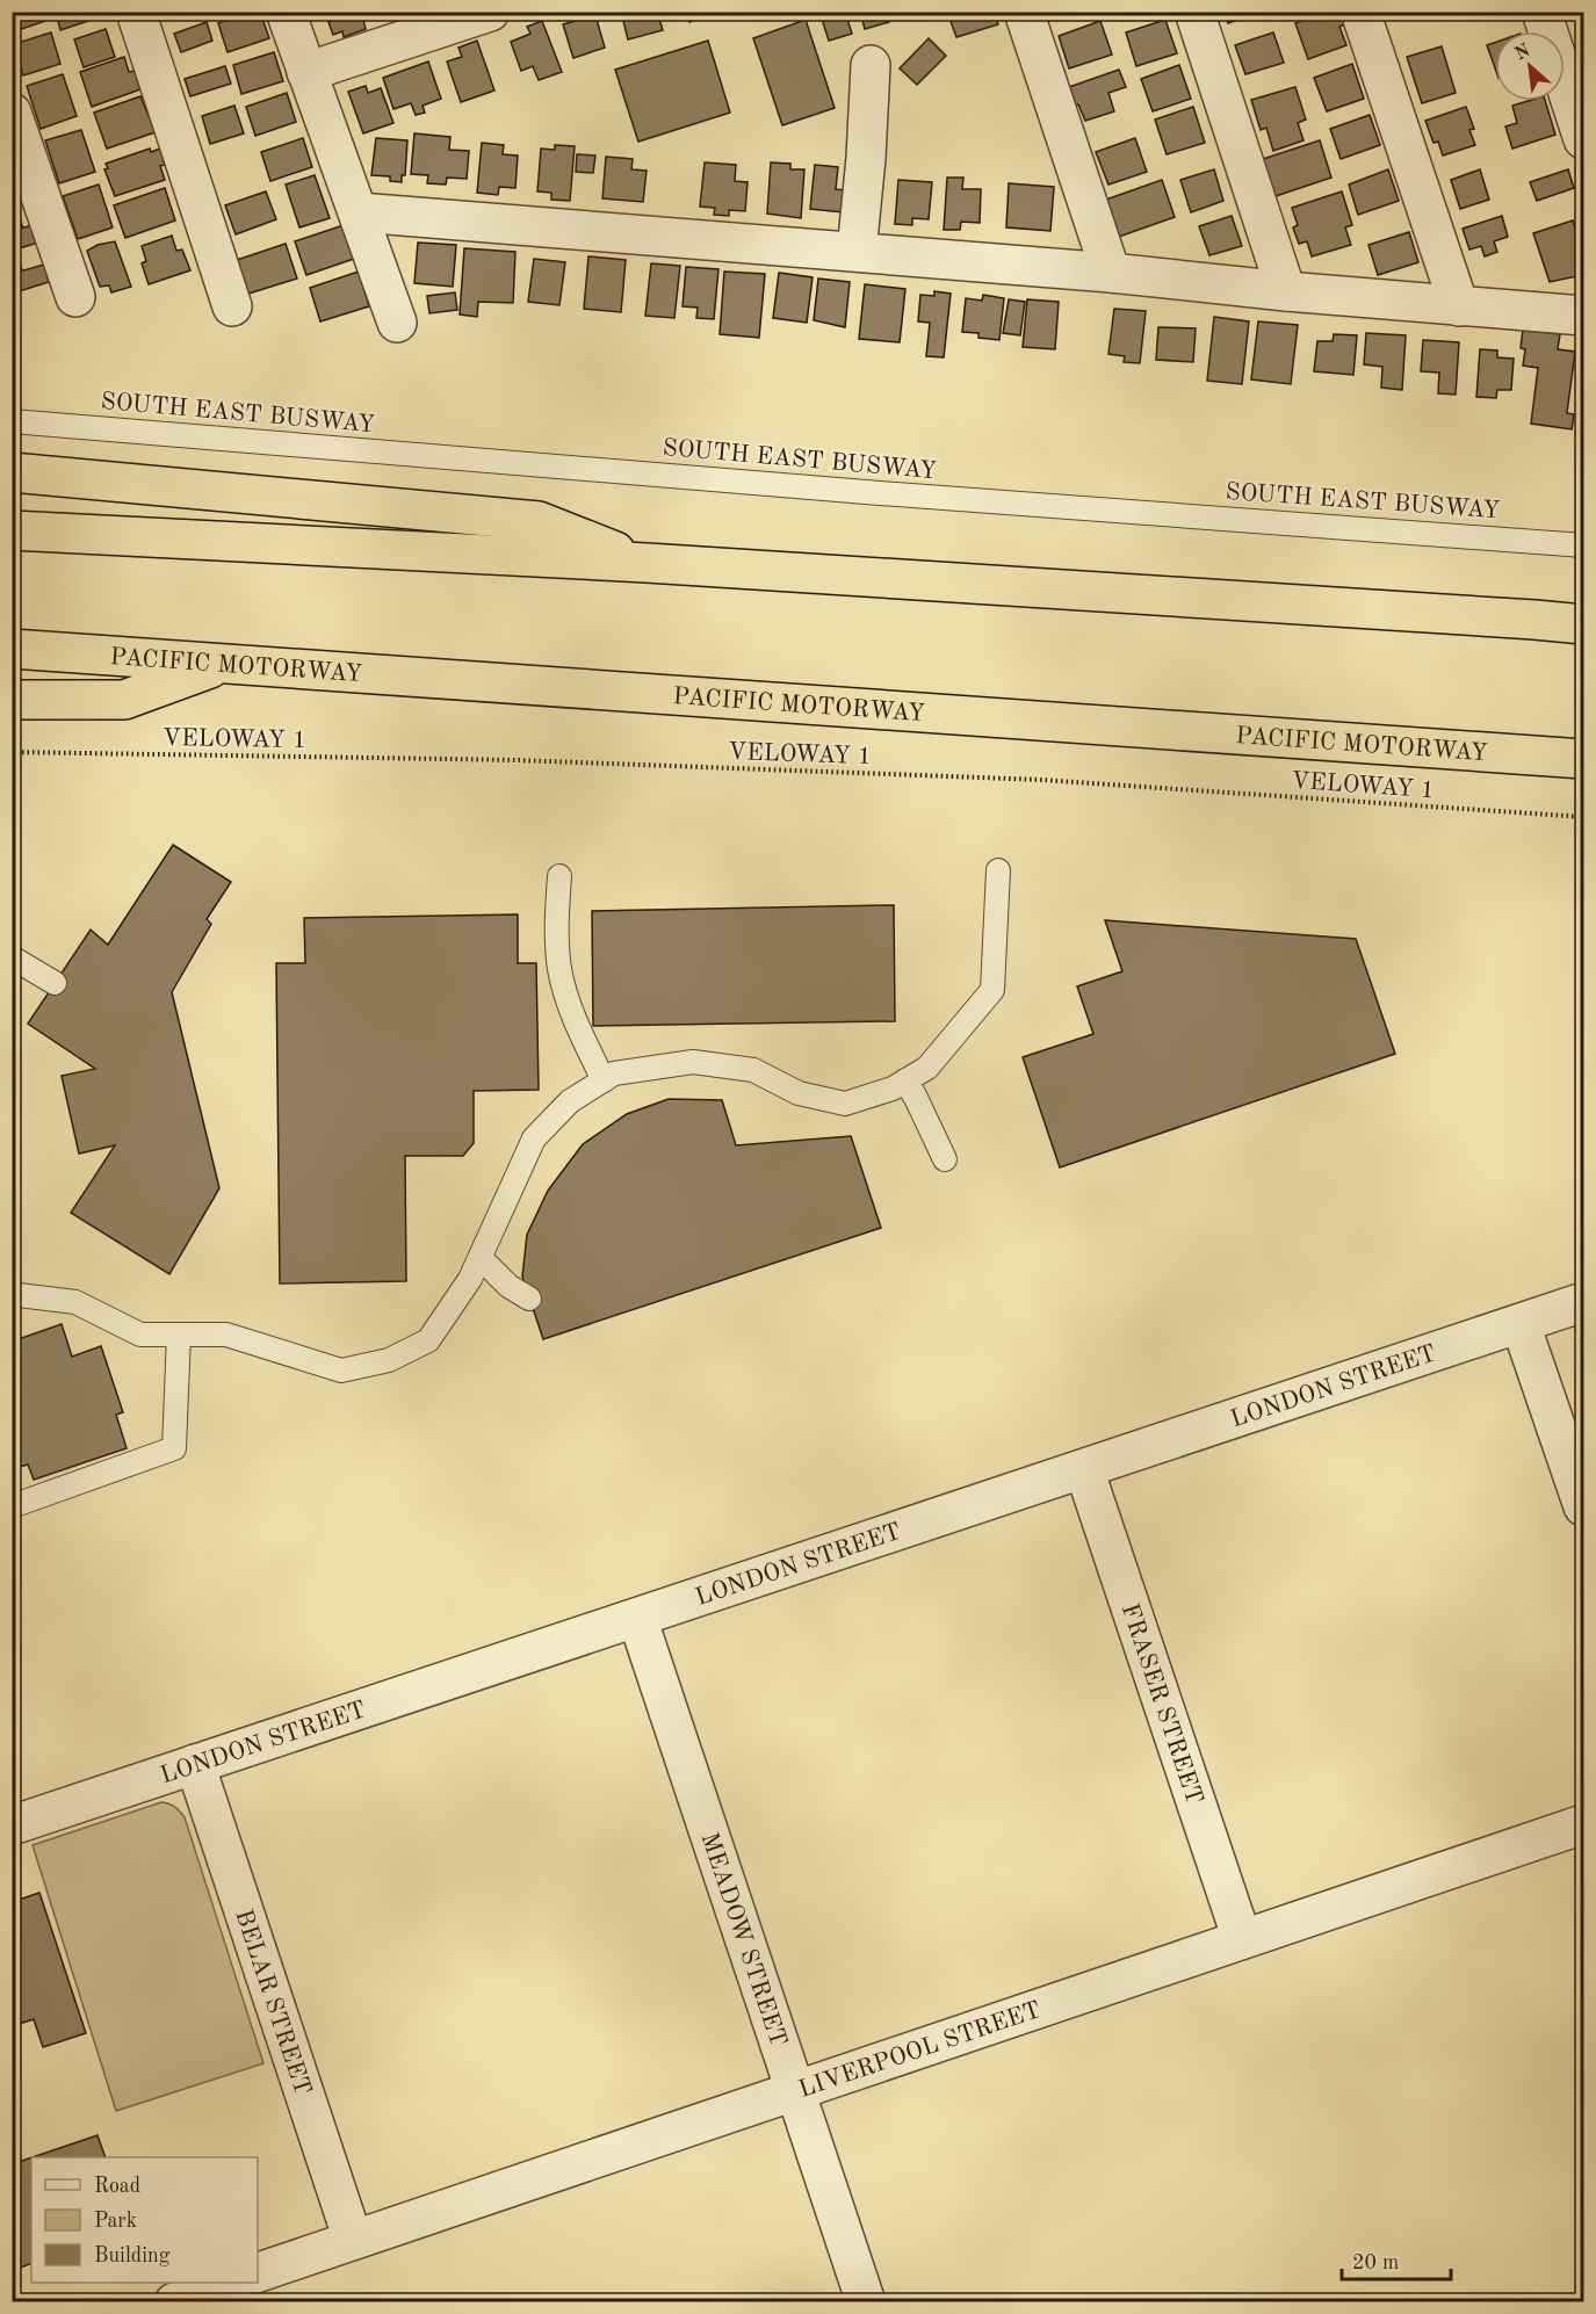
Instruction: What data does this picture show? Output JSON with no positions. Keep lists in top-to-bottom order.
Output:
{
  "streets": {
    "highway": ["PACIFIC MOTORWAY"],
    "street": [
      "LONDON STREET",
      "FRASER STREET",
      "MEADOW STREET",
      "BELAR STREET",
      "LIVERPOOL STREET"
    ],
    "lane": ["SOUTH EAST BUSWAY"],
    "path": ["VELOWAY 1"]
  },
  "crossings": [
    ["LONDON STREET", "FRASER STREET"],
    ["LONDON STREET", "MEADOW STREET"],
    ["LONDON STREET", "BELAR STREET"],
    ["FRASER STREET", "LIVERPOOL STREET"],
    ["MEADOW STREET", "LIVERPOOL STREET"],
    ["BELAR STREET", "LIVERPOOL STREET"]
  ],
  "legend": ["Road", "Park", "Building"],
  "scale_bar": "20 m",
  "north": "top left"
}
